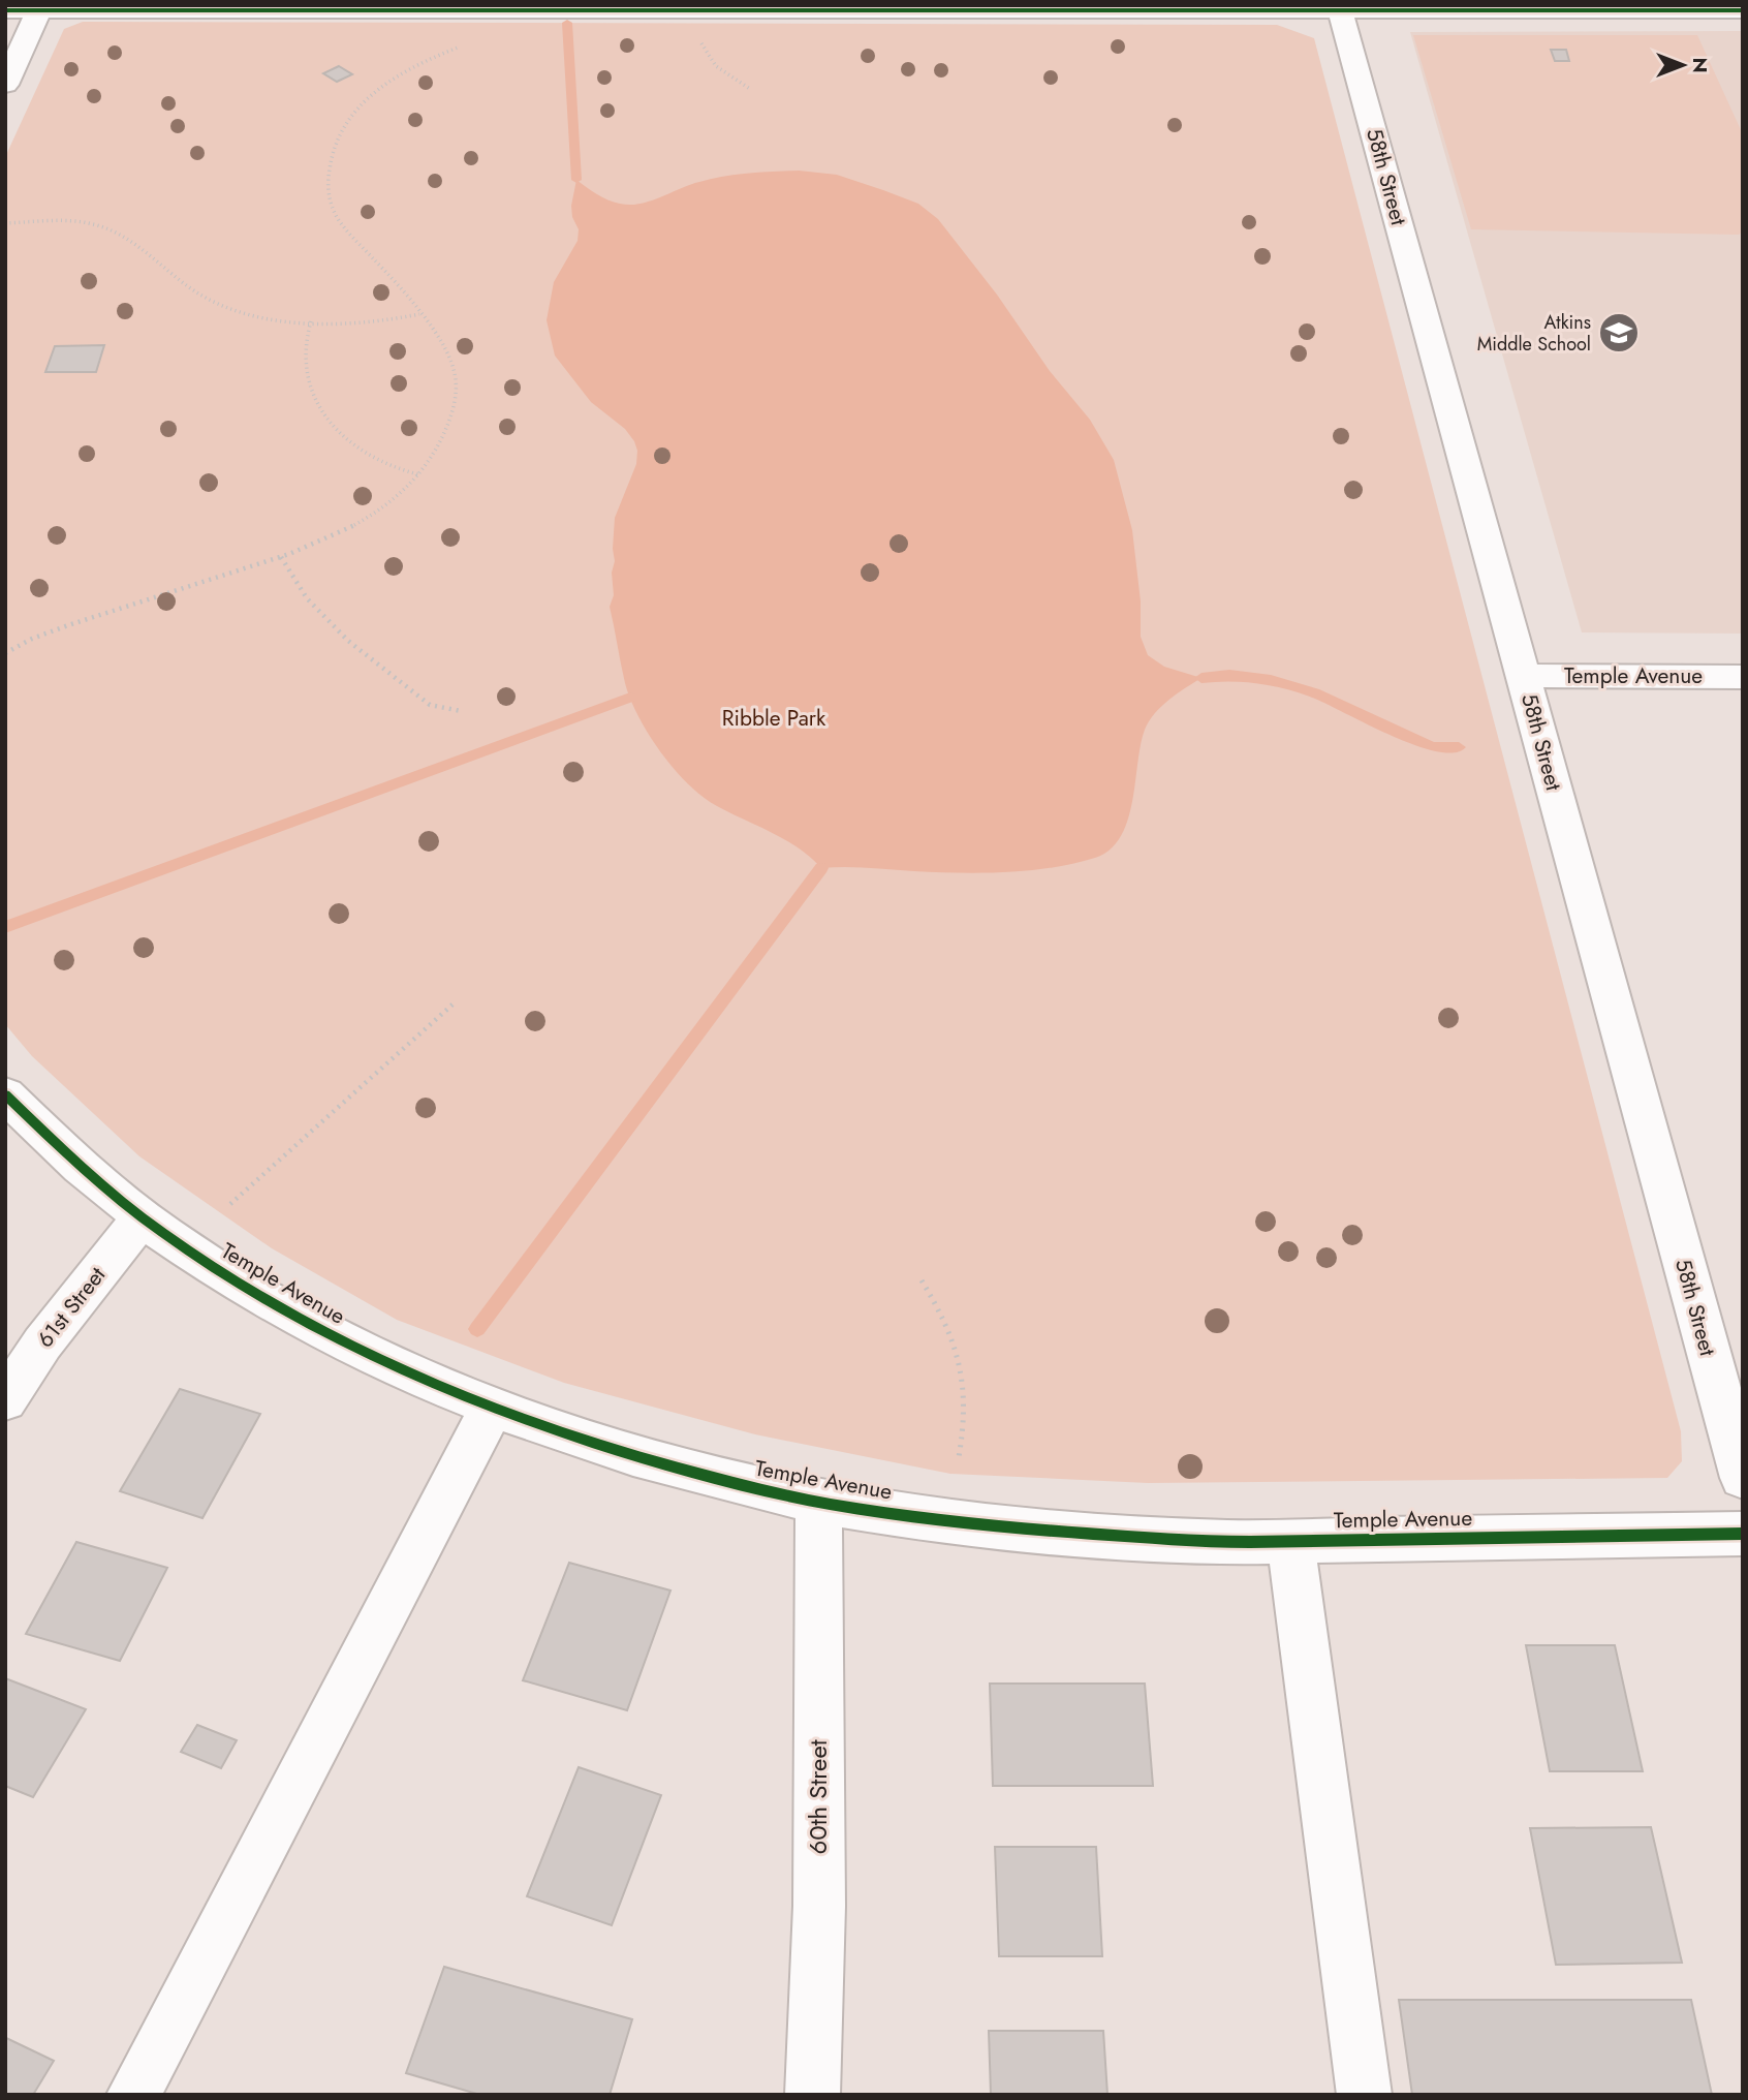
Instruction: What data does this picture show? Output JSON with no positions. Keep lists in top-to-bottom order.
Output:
{
  "streets": {
    "street": [
      "58th Street",
      "Temple Avenue",
      "61st Street",
      "60th Street"
    ]
  },
  "crossings": [
    ["58th Street", "Temple Avenue"],
    ["Temple Avenue", "61st Street"],
    ["Temple Avenue", "60th Street"]
  ],
  "parks": ["Ribble Park"],
  "places": {
    "school or university": ["Atkins Middle School"]
  },
  "north": "right"
}
